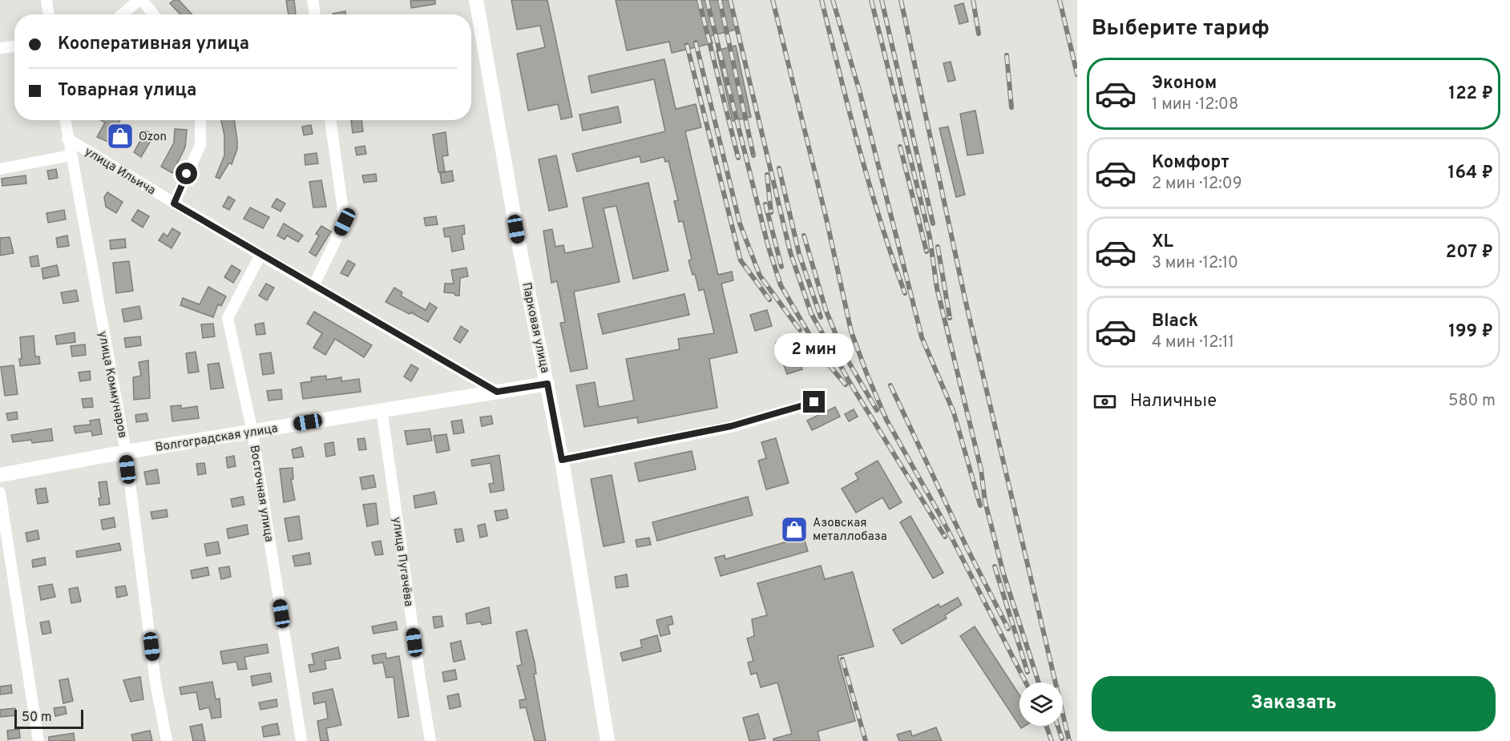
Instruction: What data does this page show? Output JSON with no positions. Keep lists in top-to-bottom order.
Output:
{
  "streets": {
    "main road": ["Парковая улица", "Волгоградская улица"],
    "street": [
      "улица Ильича",
      "улица Коммунаров",
      "Восточная улица",
      "улица Пугачёва"
    ]
  },
  "crossings": [
    ["улица Ильича", "улица Коммунаров"],
    ["улица Ильича", "Волгоградская улица"],
    ["улица Ильича", "Восточная улица"],
    ["Парковая улица", "Волгоградская улица"],
    ["улица Коммунаров", "Волгоградская улица"],
    ["Волгоградская улица", "Восточная улица"],
    ["Волгоградская улица", "улица Пугачёва"]
  ],
  "places": {
    "shop": ["Ozon", "Азовская металлобаза"]
  },
  "scale_bar": "50 m",
  "page": {
    "heading": "Выберите тариф",
    "banner": ["Кооперативная улица", "Товарная улица"],
    "list": [
      {
        "name": "Эконом",
        "note": "1 мин · 12:08",
        "value": "122 ₽"
      },
      {
        "name": "Комфорт",
        "note": "2 мин · 12:09",
        "value": "164 ₽"
      },
      {
        "name": "XL",
        "note": "3 мин · 12:10",
        "value": "207 ₽"
      },
      {
        "name": "Black",
        "note": "4 мин · 12:11",
        "value": "199 ₽"
      }
    ],
    "bubble": "2 мин",
    "pay": ["Наличные", "580 m"],
    "buttons": "Заказать",
    "scale": "50 m"
  }
}
